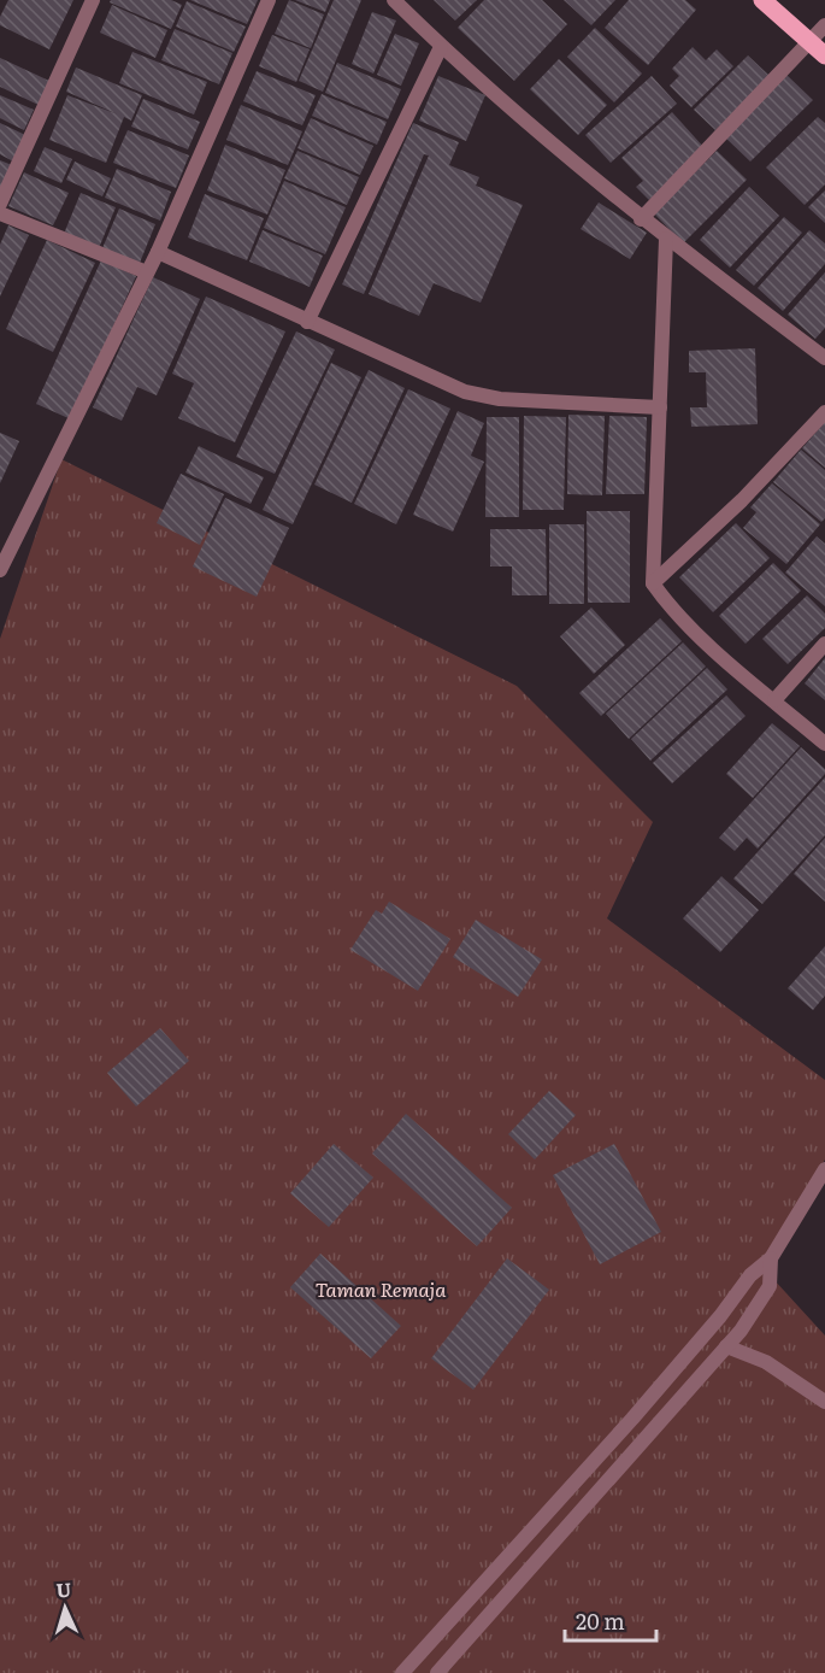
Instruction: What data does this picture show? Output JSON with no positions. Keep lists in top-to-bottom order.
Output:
{
  "parks": ["Taman Remaja"],
  "scale_bar": "20 m",
  "north": "top"
}
